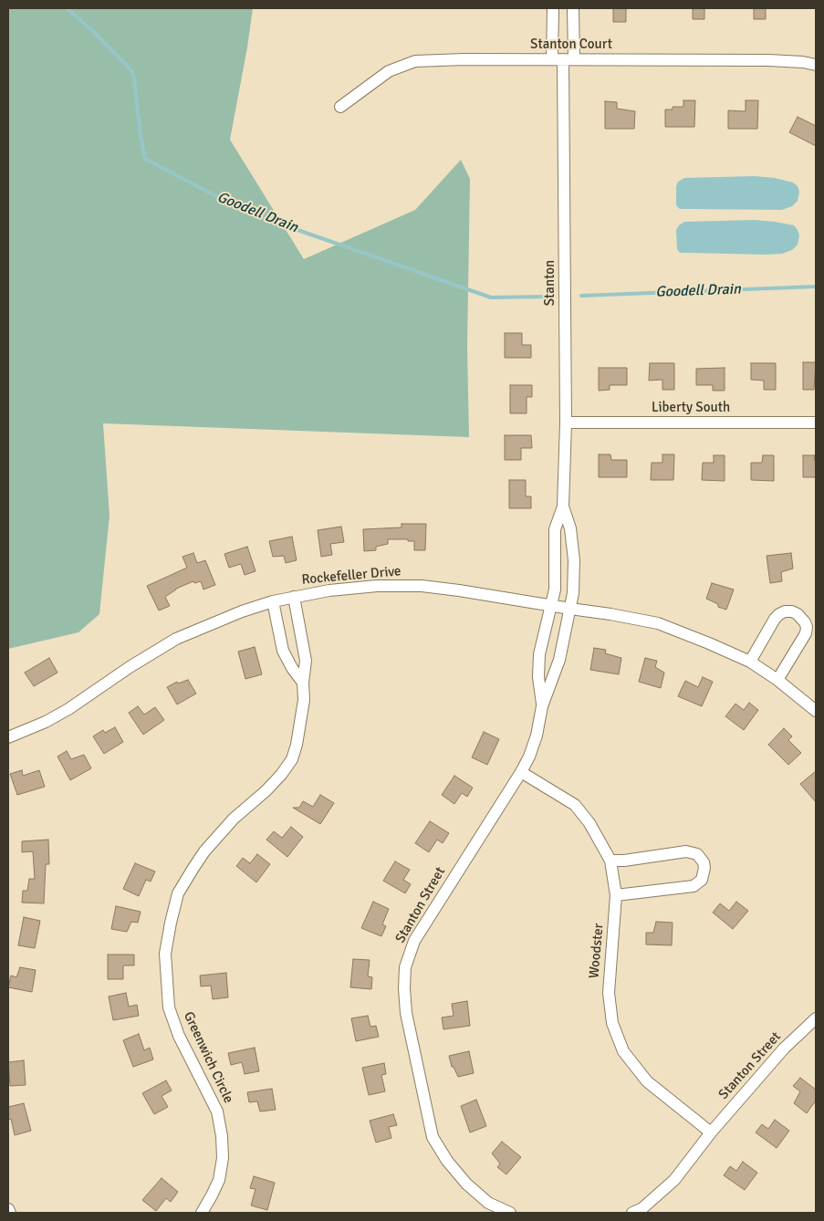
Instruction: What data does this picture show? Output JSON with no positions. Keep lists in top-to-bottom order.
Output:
{
  "streets": {
    "street": [
      "Stanton Court",
      "Stanton",
      "Liberty South",
      "Rockefeller Drive",
      "Stanton Street",
      "Woodster",
      "Greenwich Circle"
    ]
  },
  "crossings": [
    ["Stanton Court", "Stanton"],
    ["Stanton", "Liberty South"],
    ["Stanton", "Stanton Street"],
    ["Rockefeller Drive", "Stanton Street"],
    ["Rockefeller Drive", "Greenwich Circle"],
    ["Stanton Street", "Woodster"]
  ],
  "water": ["Goodell Drain"]
}
